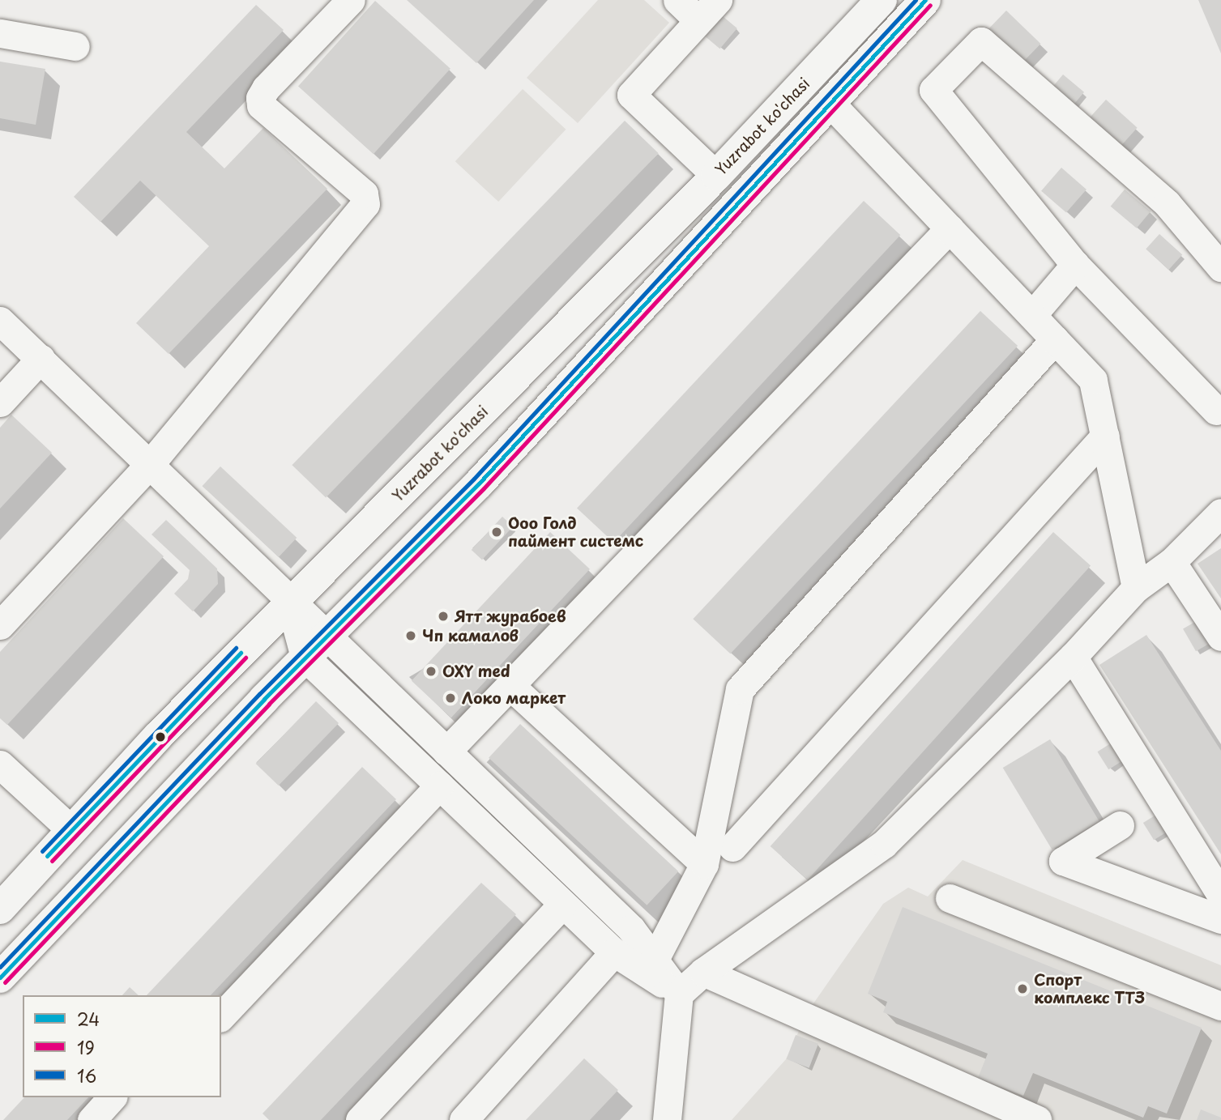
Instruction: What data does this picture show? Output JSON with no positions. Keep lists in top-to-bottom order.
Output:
{
  "streets": {
    "main road": ["Yuzrabot ko'chasi"]
  },
  "places": [
    "Ооо Голд паймент системс",
    "Ятт журабоев",
    "Чп камалов",
    "OXY med",
    "Локо маркет",
    "Спорт комплекс ТТЗ"
  ],
  "lines": ["transit line 24", "transit line 16", "transit line 19"],
  "legend": ["24", "19", "16"]
}
